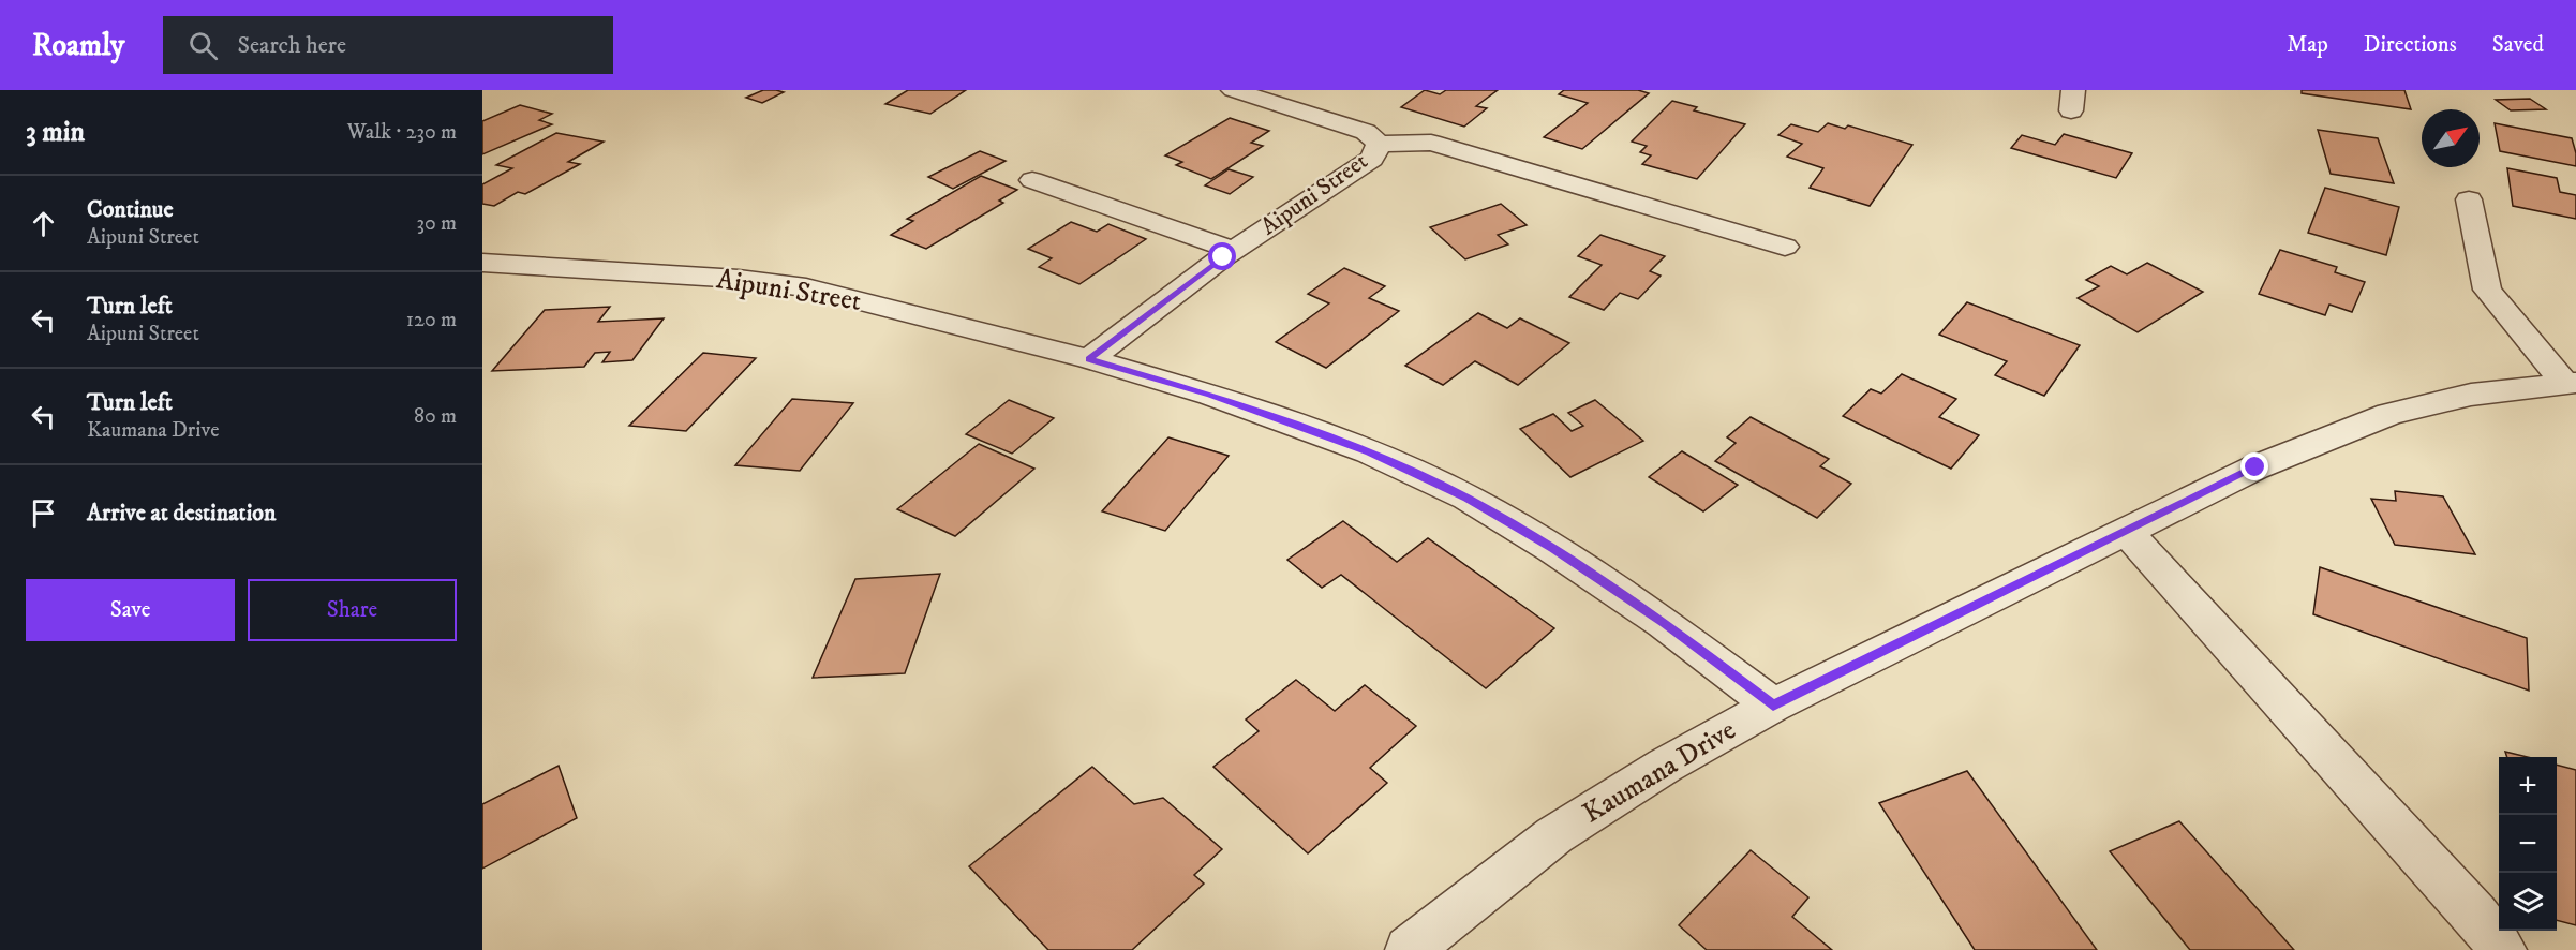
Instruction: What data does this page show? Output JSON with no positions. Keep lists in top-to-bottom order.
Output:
{
  "streets": {
    "street": ["Aipuni Street", "Kaumana Drive"]
  },
  "crossings": [
    ["Aipuni Street", "Kaumana Drive"]
  ],
  "north": "top right",
  "page": {
    "header": "Roamly",
    "search": "Search here",
    "nav": ["Map", "Directions", "Saved"],
    "heading": ["3 min", "Walk · 230 m"],
    "list": [
      ["Continue", "Aipuni Street", "30 m"],
      ["Turn left", "Aipuni Street", "120 m"],
      ["Turn left", "Kaumana Drive", "80 m"],
      "Arrive at destination"
    ],
    "buttons": ["Save", "Share"],
    "map_buttons": ["+", "−"]
  }
}
